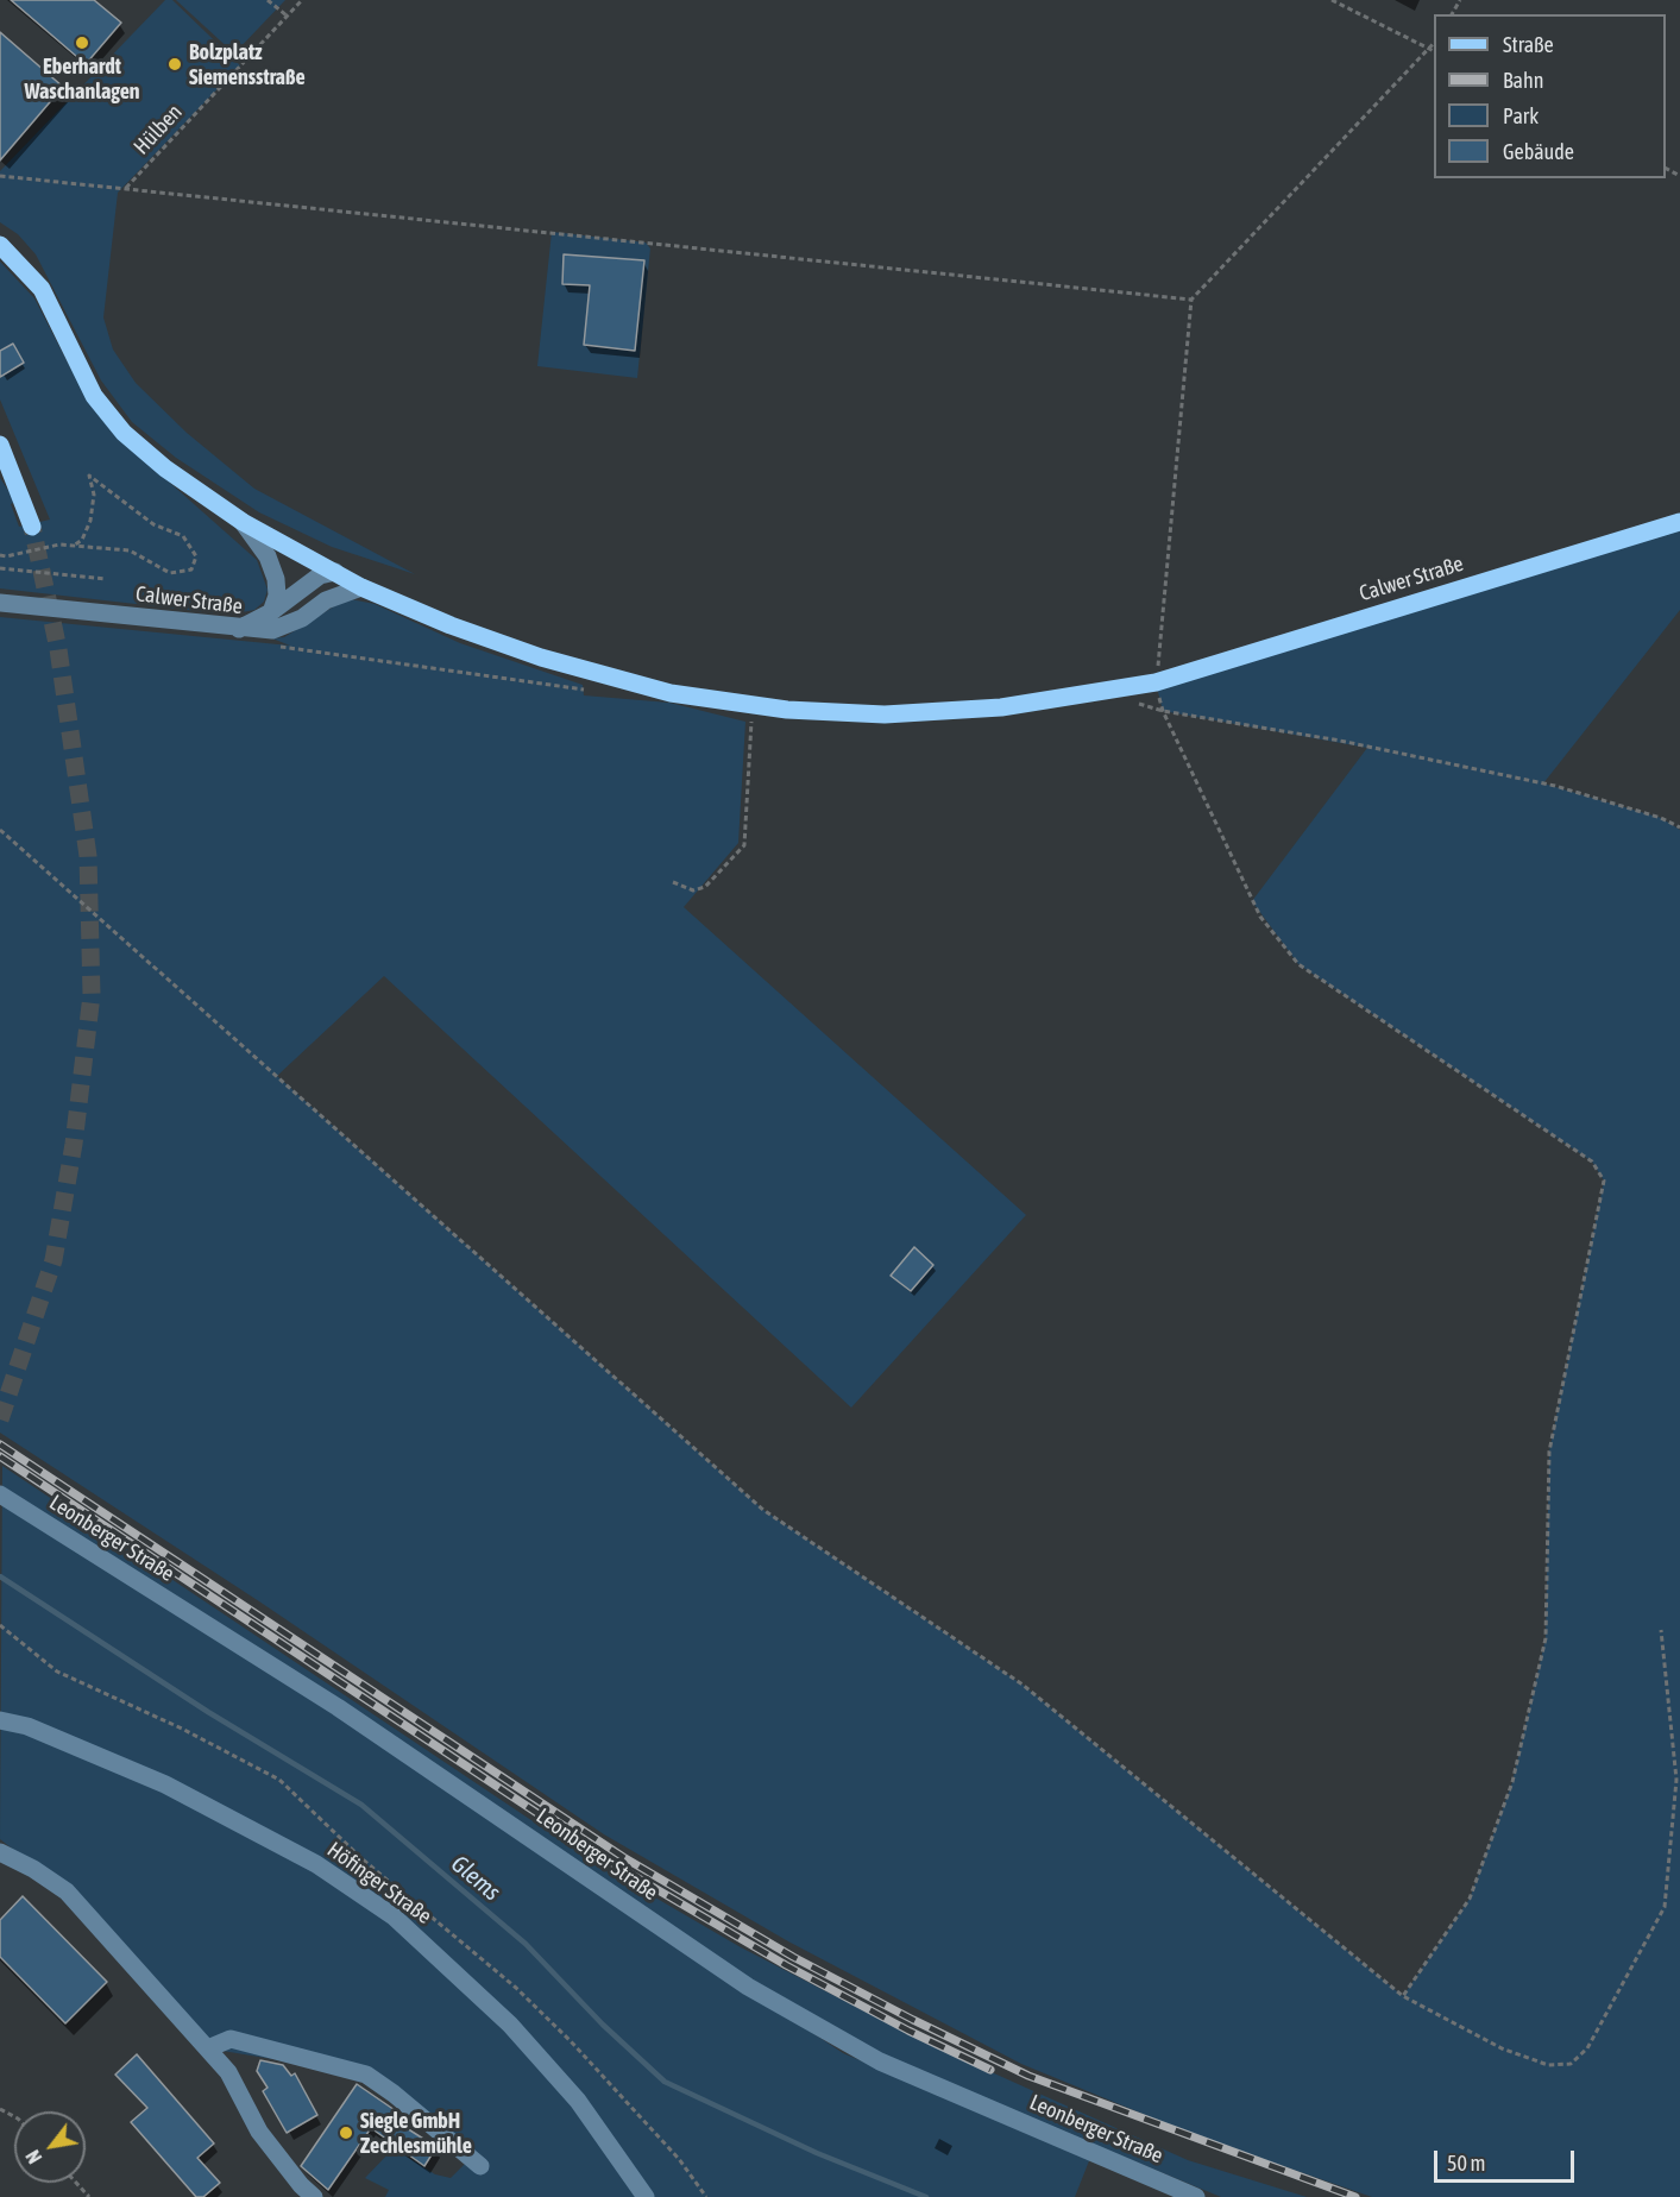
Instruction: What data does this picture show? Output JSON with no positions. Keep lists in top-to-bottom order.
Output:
{
  "streets": {
    "main road": ["Calwer Straße"],
    "street": ["Leonberger Straße", "Höfinger Straße"],
    "path": ["Hülben"]
  },
  "water": ["Glems"],
  "places": ["Eberhardt Waschanlagen", "Bolzplatz Siemensstraße", "Siegle GmbH Zechlesmühle"],
  "legend": [
    "Straße",
    "Bahn",
    "Park",
    "Gebäude"
  ],
  "scale_bar": "50 m",
  "north": "bottom left"
}
